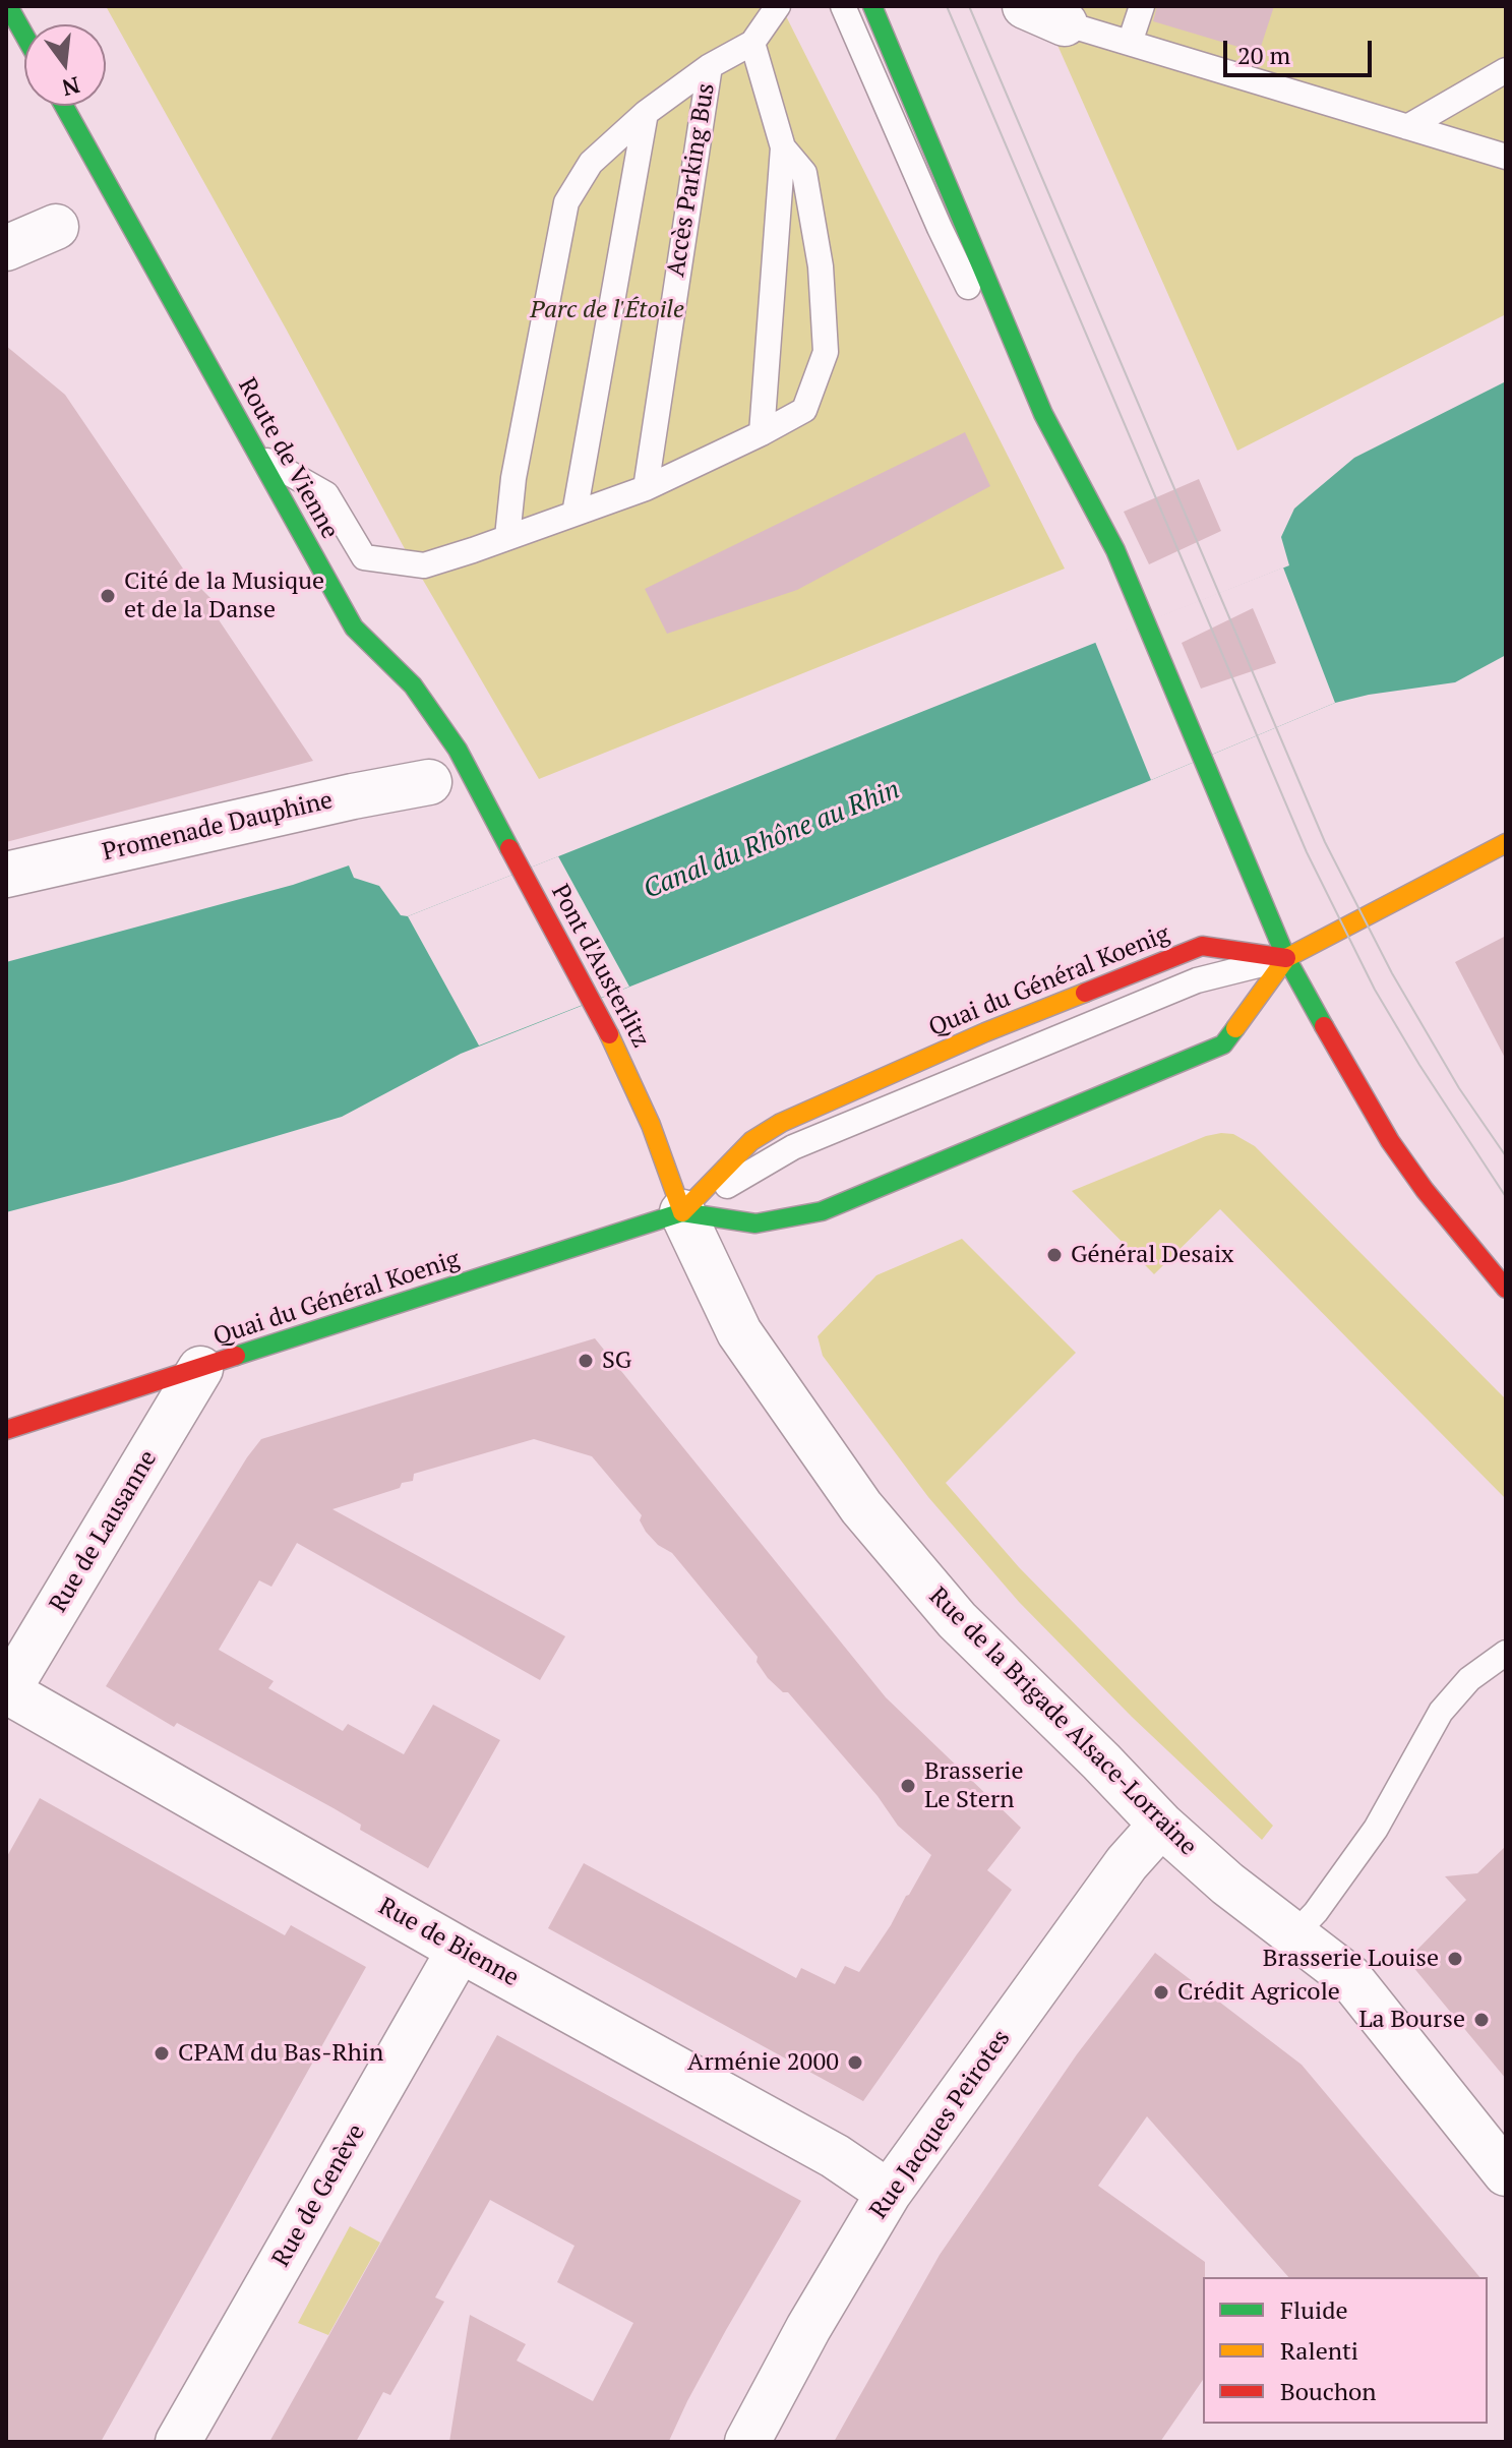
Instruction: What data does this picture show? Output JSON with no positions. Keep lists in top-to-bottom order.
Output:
{
  "streets": {
    "main road": [
      "Route de Vienne",
      "Pont d'Austerlitz",
      "Quai du Général Koenig",
      "Rue de la Brigade Alsace-Lorraine"
    ],
    "street": [
      "Promenade Dauphine",
      "Rue de Lausanne",
      "Rue de Bienne",
      "Rue Jacques Peirotes",
      "Rue de Genève"
    ],
    "lane": ["Accès Parking Bus"]
  },
  "crossings": [
    ["Route de Vienne", "Pont d'Austerlitz"],
    ["Pont d'Austerlitz", "Rue de la Brigade Alsace-Lorraine"],
    ["Quai du Général Koenig", "Rue de Lausanne"],
    ["Quai du Général Koenig", "Rue de la Brigade Alsace-Lorraine"],
    ["Rue de Lausanne", "Rue de Bienne"],
    ["Rue de la Brigade Alsace-Lorraine", "Rue Jacques Peirotes"],
    ["Rue de Bienne", "Rue Jacques Peirotes"],
    ["Rue de Bienne", "Rue de Genève"]
  ],
  "water": ["Canal du Rhône au Rhin"],
  "parks": ["Parc de l'Étoile"],
  "places": [
    "Cité de la Musique et de la Danse",
    "Général Desaix",
    "SG",
    "Brasserie Le Stern",
    "Brasserie Louise",
    "Crédit Agricole",
    "La Bourse",
    "CPAM du Bas-Rhin",
    "Arménie 2000"
  ],
  "legend": ["Fluide", "Ralenti", "Bouchon"],
  "scale_bar": "20 m",
  "north": "bottom"
}
